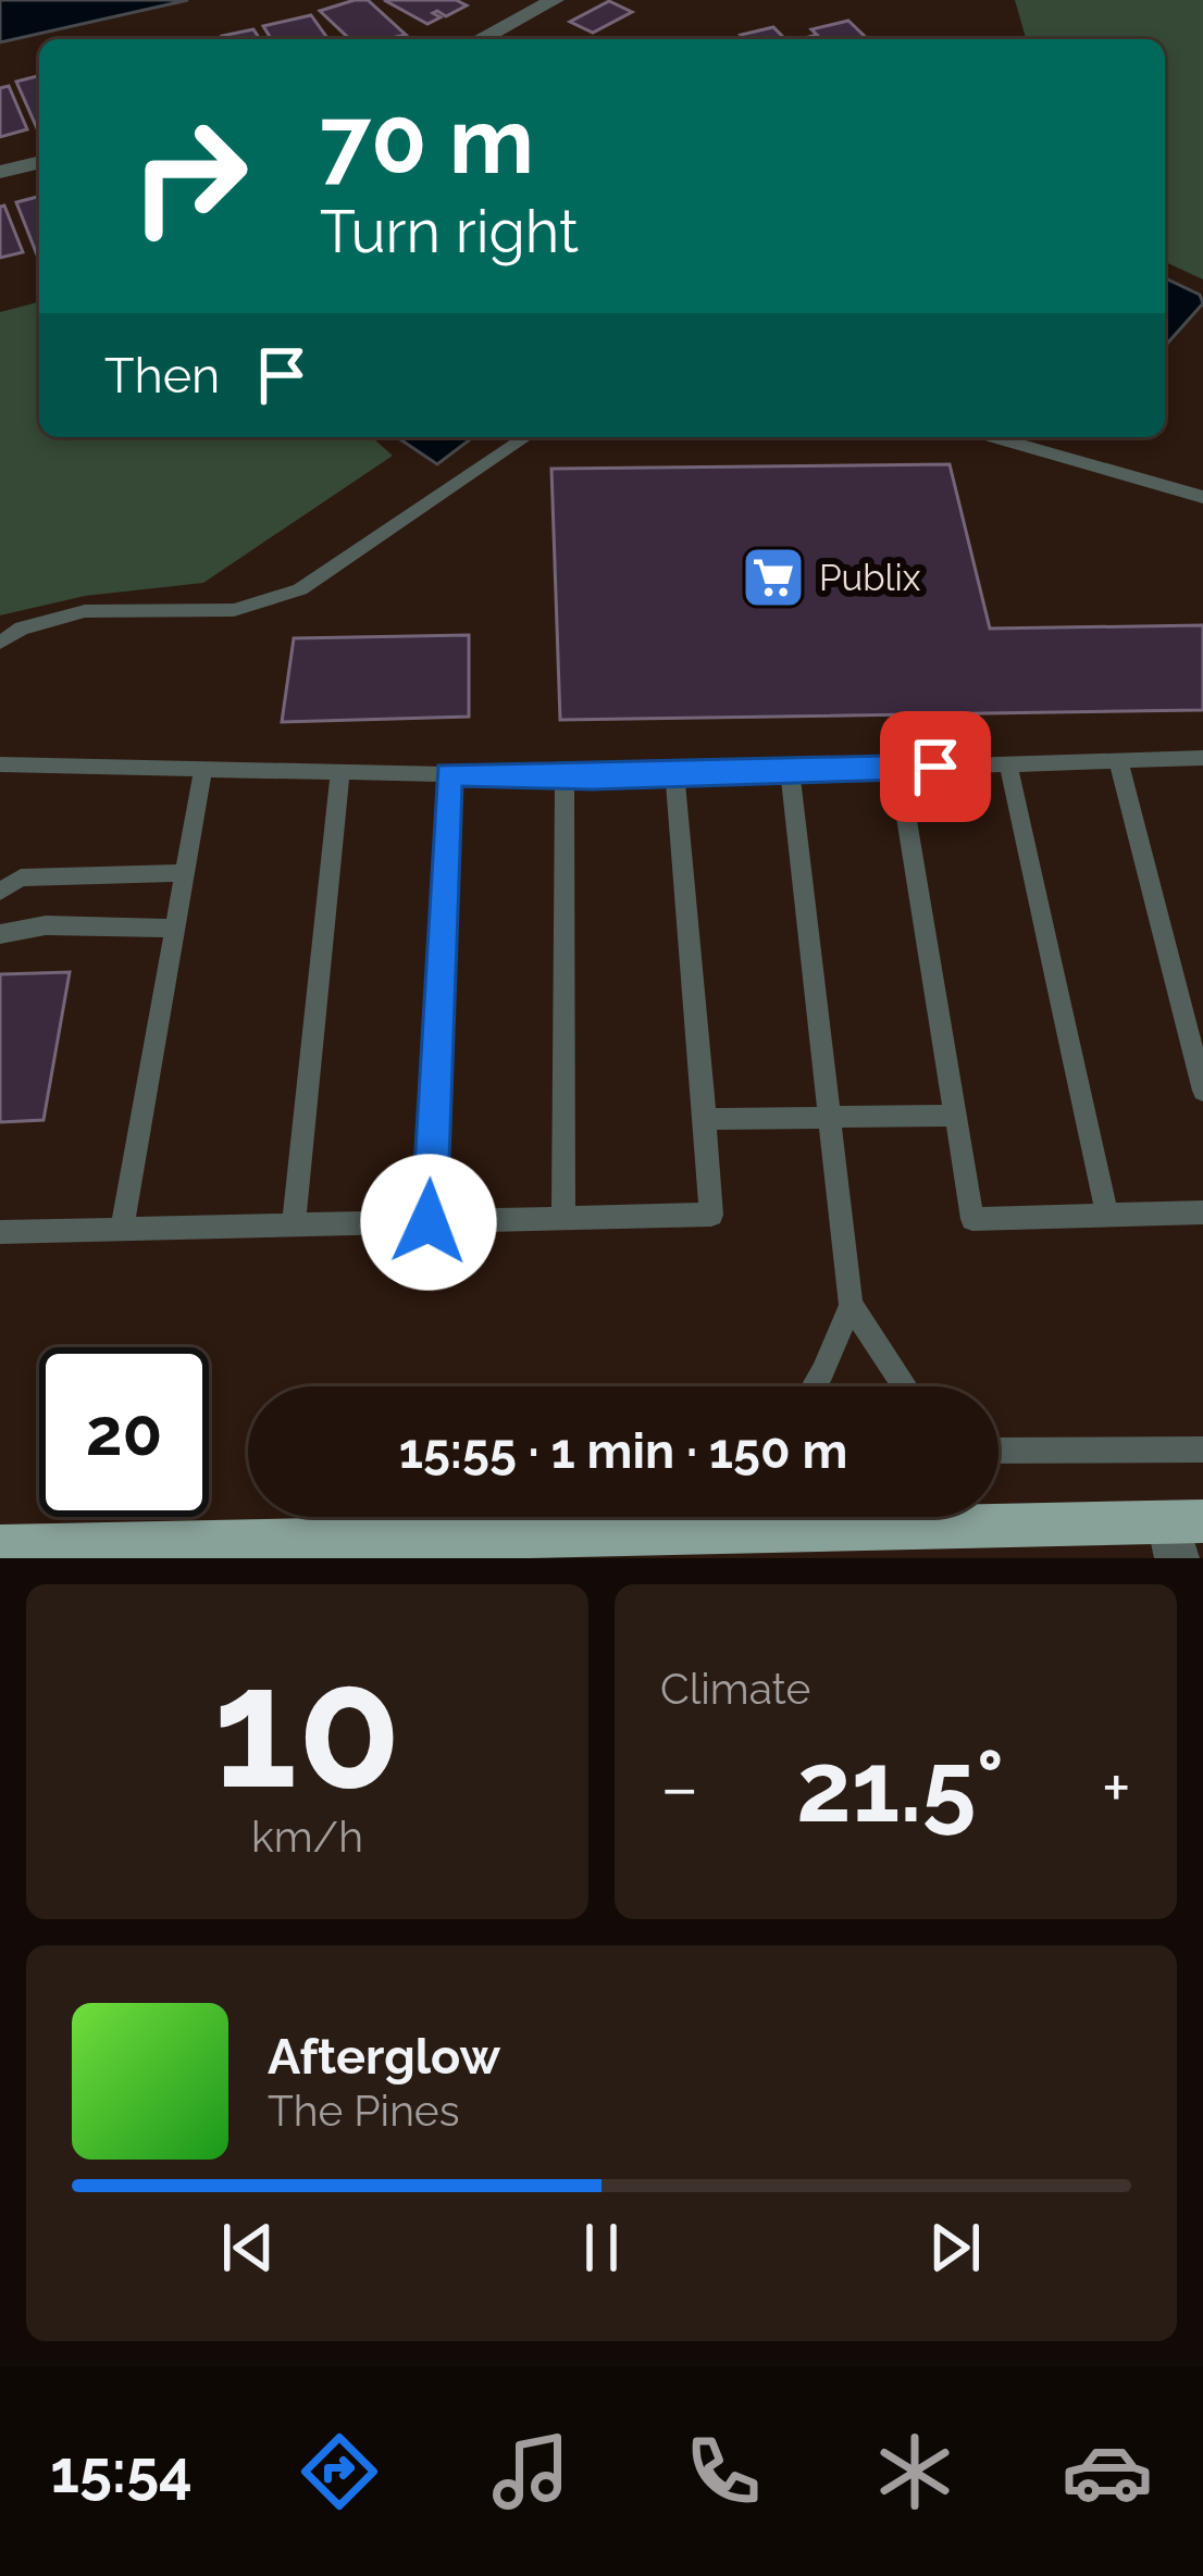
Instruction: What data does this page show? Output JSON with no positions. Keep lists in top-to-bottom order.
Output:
{
  "places": {
    "supermarket": ["Publix"]
  },
  "page": {
    "turn": ["70 m", "Turn right"],
    "then": "Then",
    "limit": "20",
    "trip": "15:55 · 1 min · 150 m",
    "tile": [
      ["10", "km/h"],
      "Climate"
    ],
    "heat": ["−", "21.5°", "+"],
    "song": ["Afterglow", "The Pines"],
    "tabs": "15:54"
  }
}
